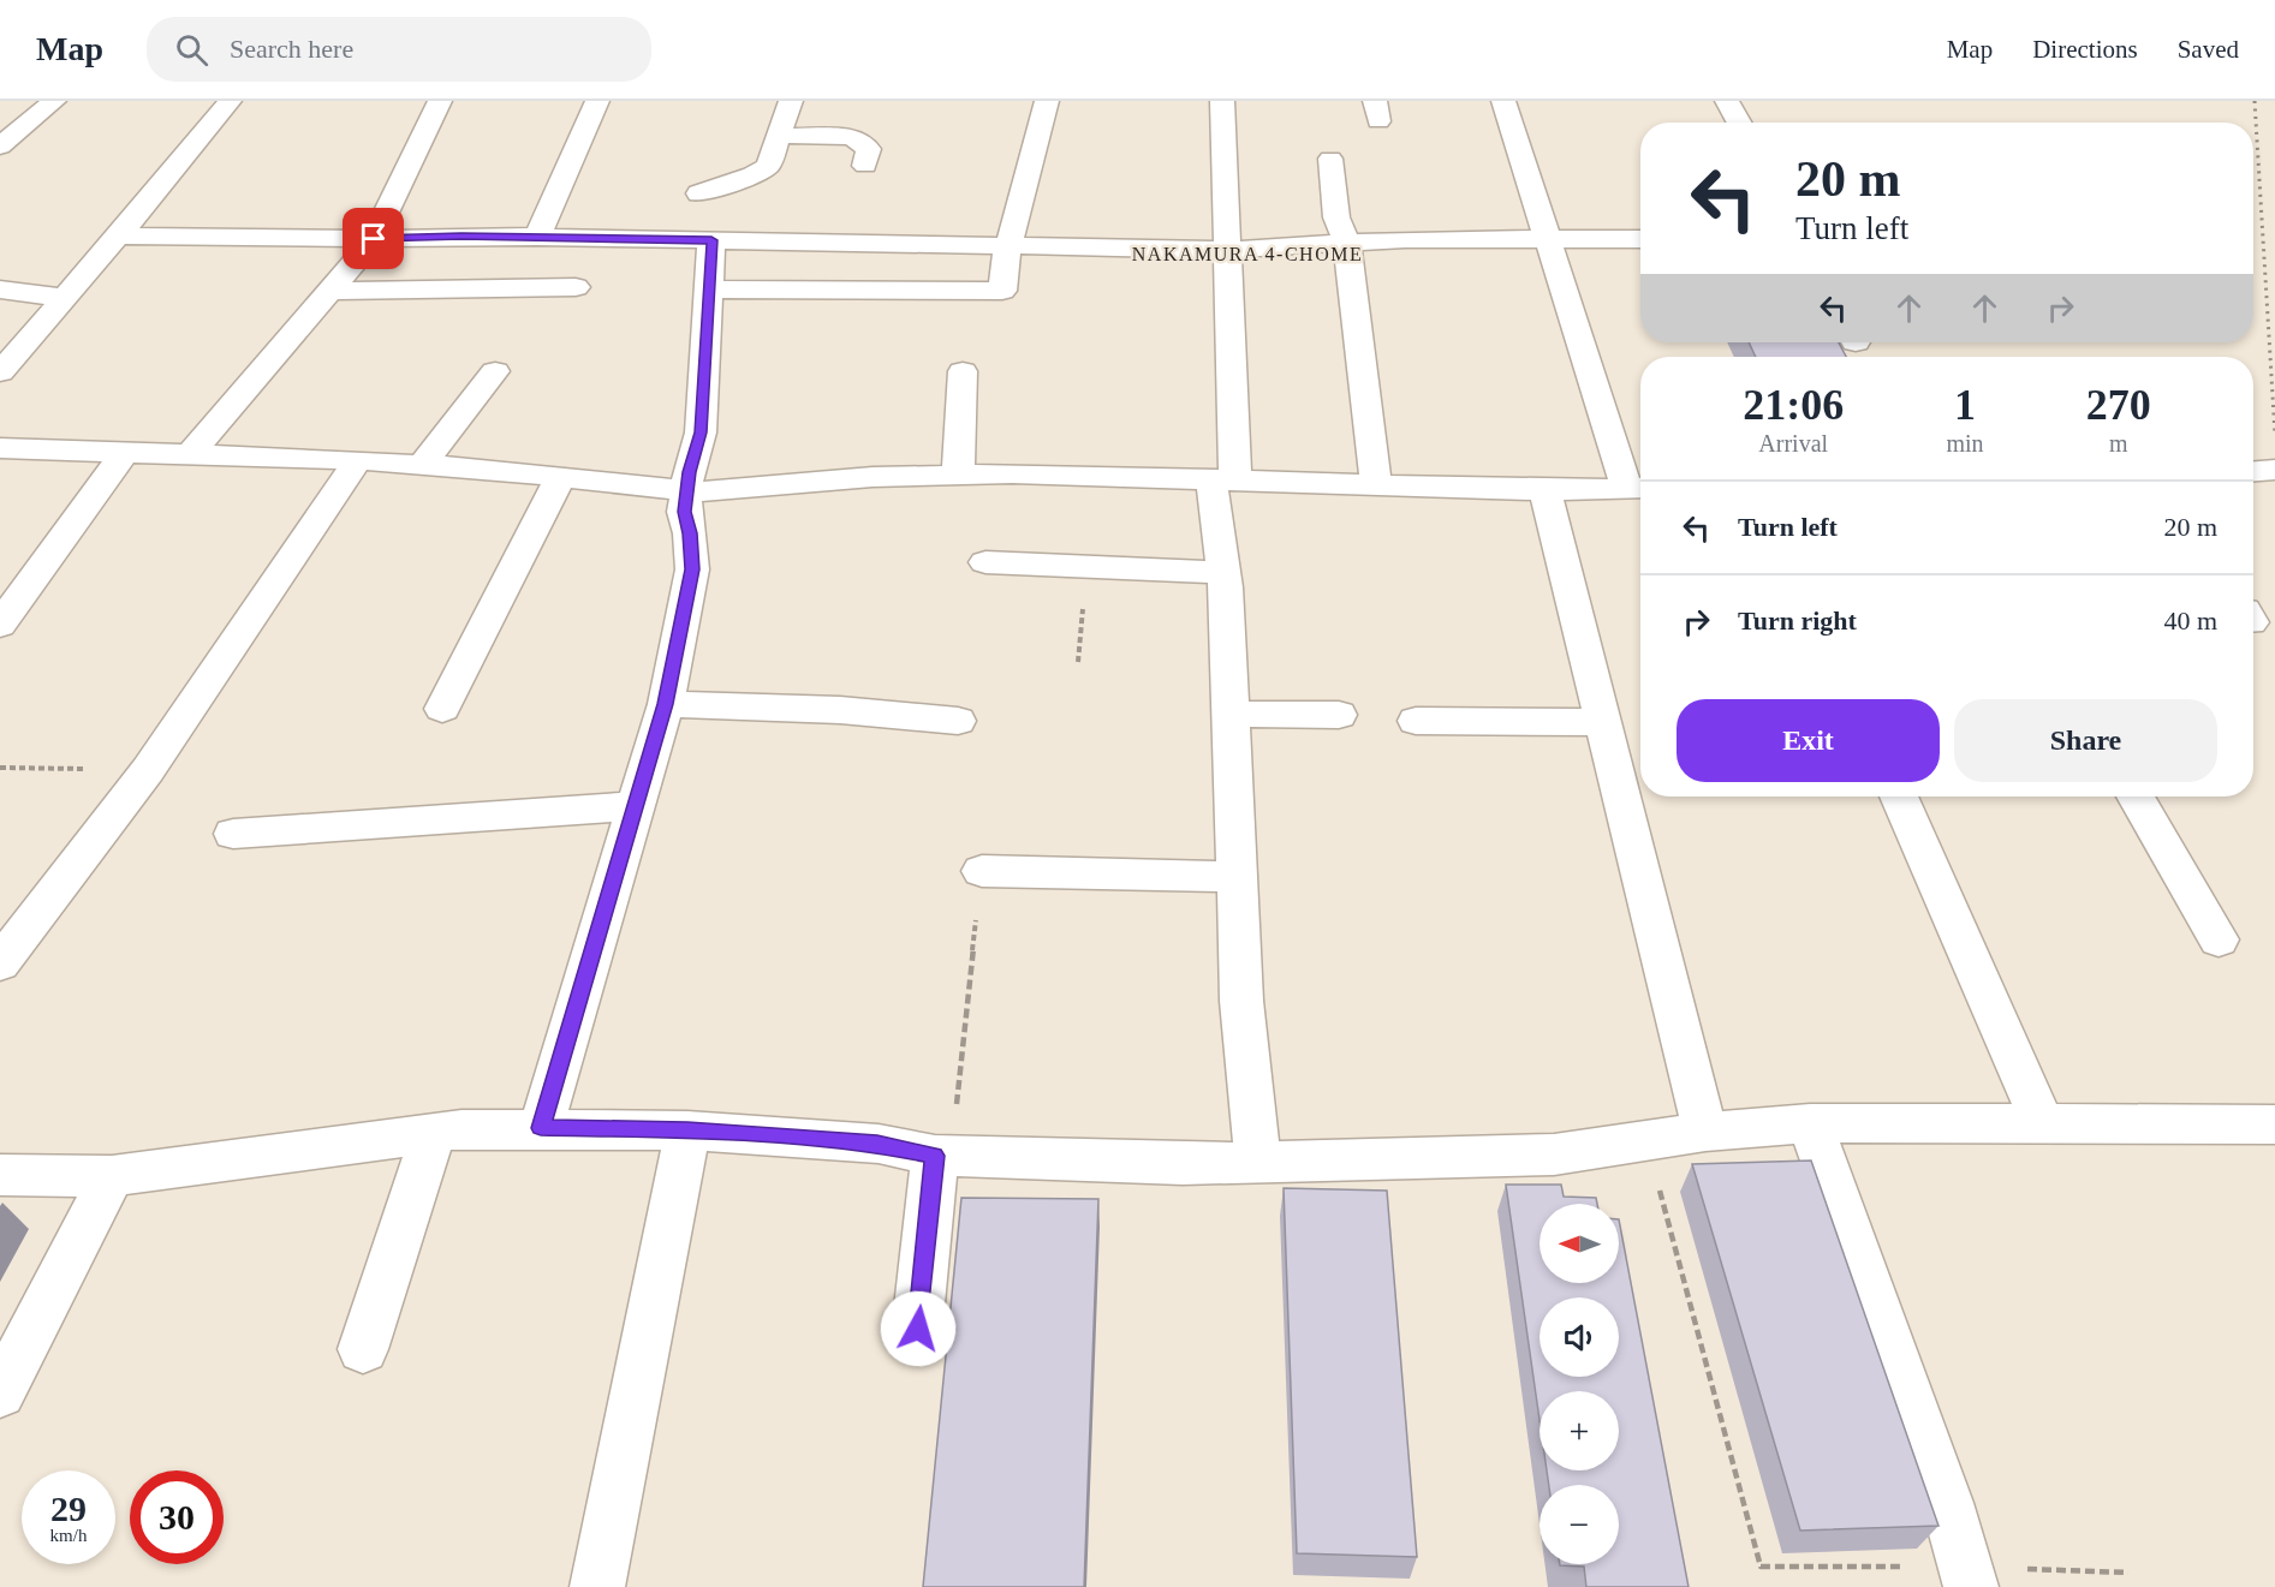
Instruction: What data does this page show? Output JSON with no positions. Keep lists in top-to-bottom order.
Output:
{
  "districts": ["NAKAMURA 4-CHOME"],
  "north": "left",
  "page": {
    "header": "Map",
    "search": "Search here",
    "nav": ["Map", "Directions", "Saved"],
    "turn": ["20 m", "Turn left"],
    "eta": [
      "21:06",
      "Arrival",
      "1",
      "min",
      "270",
      "m"
    ],
    "list": [
      {
        "name": "Turn left",
        "value": "20 m"
      },
      {
        "name": "Turn right",
        "value": "40 m"
      }
    ],
    "buttons": ["Exit", "Share"],
    "map_buttons": ["+", "−"],
    "speed": "29 km/h",
    "limit": "30"
  }
}
